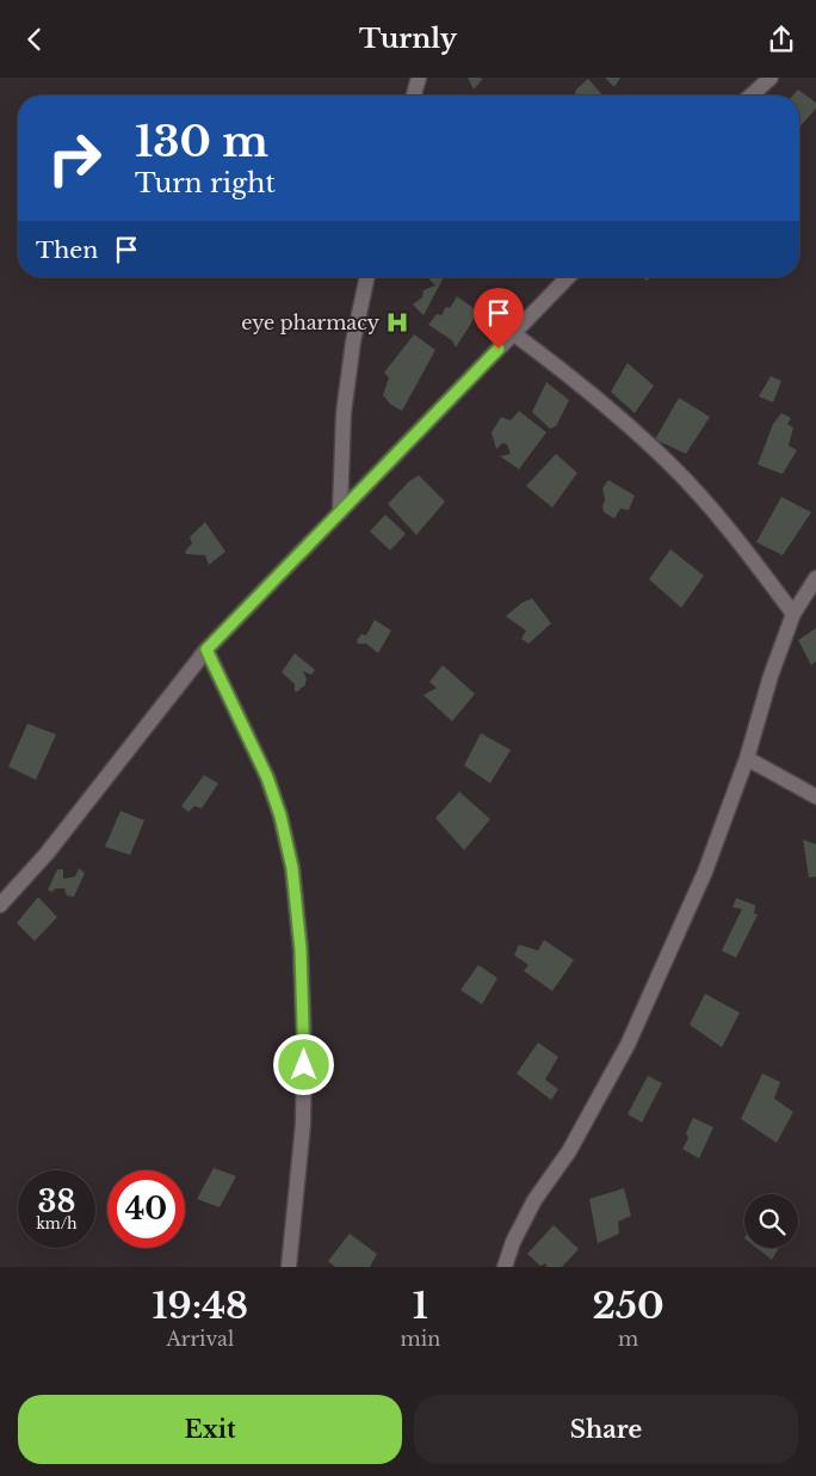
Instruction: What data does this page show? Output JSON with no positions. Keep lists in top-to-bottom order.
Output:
{
  "places": {
    "hospital": ["eye pharmacy"]
  },
  "page": {
    "header": "Turnly",
    "turn": ["130 m", "Turn right"],
    "then": "Then",
    "speed": "38 km/h",
    "limit": "40",
    "eta": [
      "19:48",
      "Arrival",
      "1",
      "min",
      "250",
      "m"
    ],
    "buttons": ["Exit", "Share"]
  }
}
